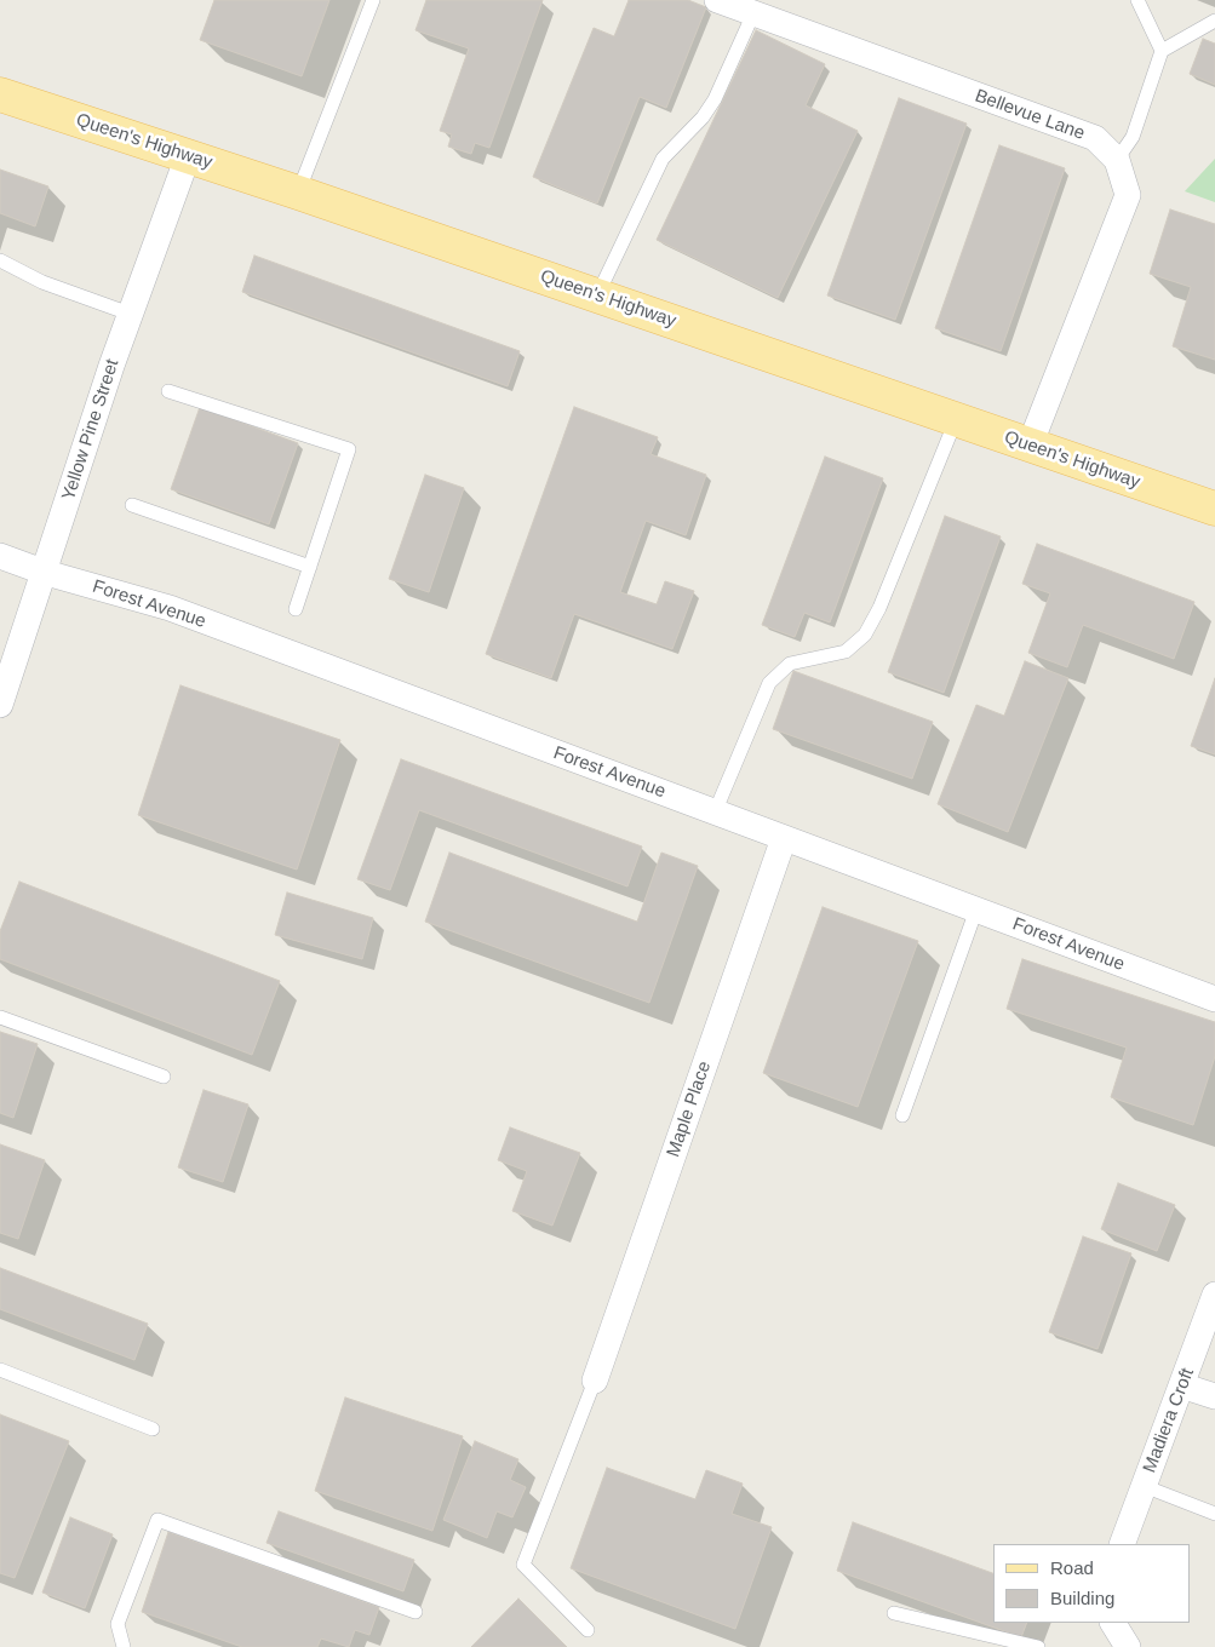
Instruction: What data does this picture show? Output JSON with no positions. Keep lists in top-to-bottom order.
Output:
{
  "streets": {
    "main road": ["Queen's Highway"],
    "street": [
      "Bellevue Lane",
      "Yellow Pine Street",
      "Forest Avenue",
      "Maple Place",
      "Madiera Croft"
    ]
  },
  "crossings": [
    ["Bellevue Lane", "Queen's Highway"],
    ["Queen's Highway", "Yellow Pine Street"],
    ["Yellow Pine Street", "Forest Avenue"],
    ["Forest Avenue", "Maple Place"]
  ],
  "legend": ["Road", "Building"]
}
